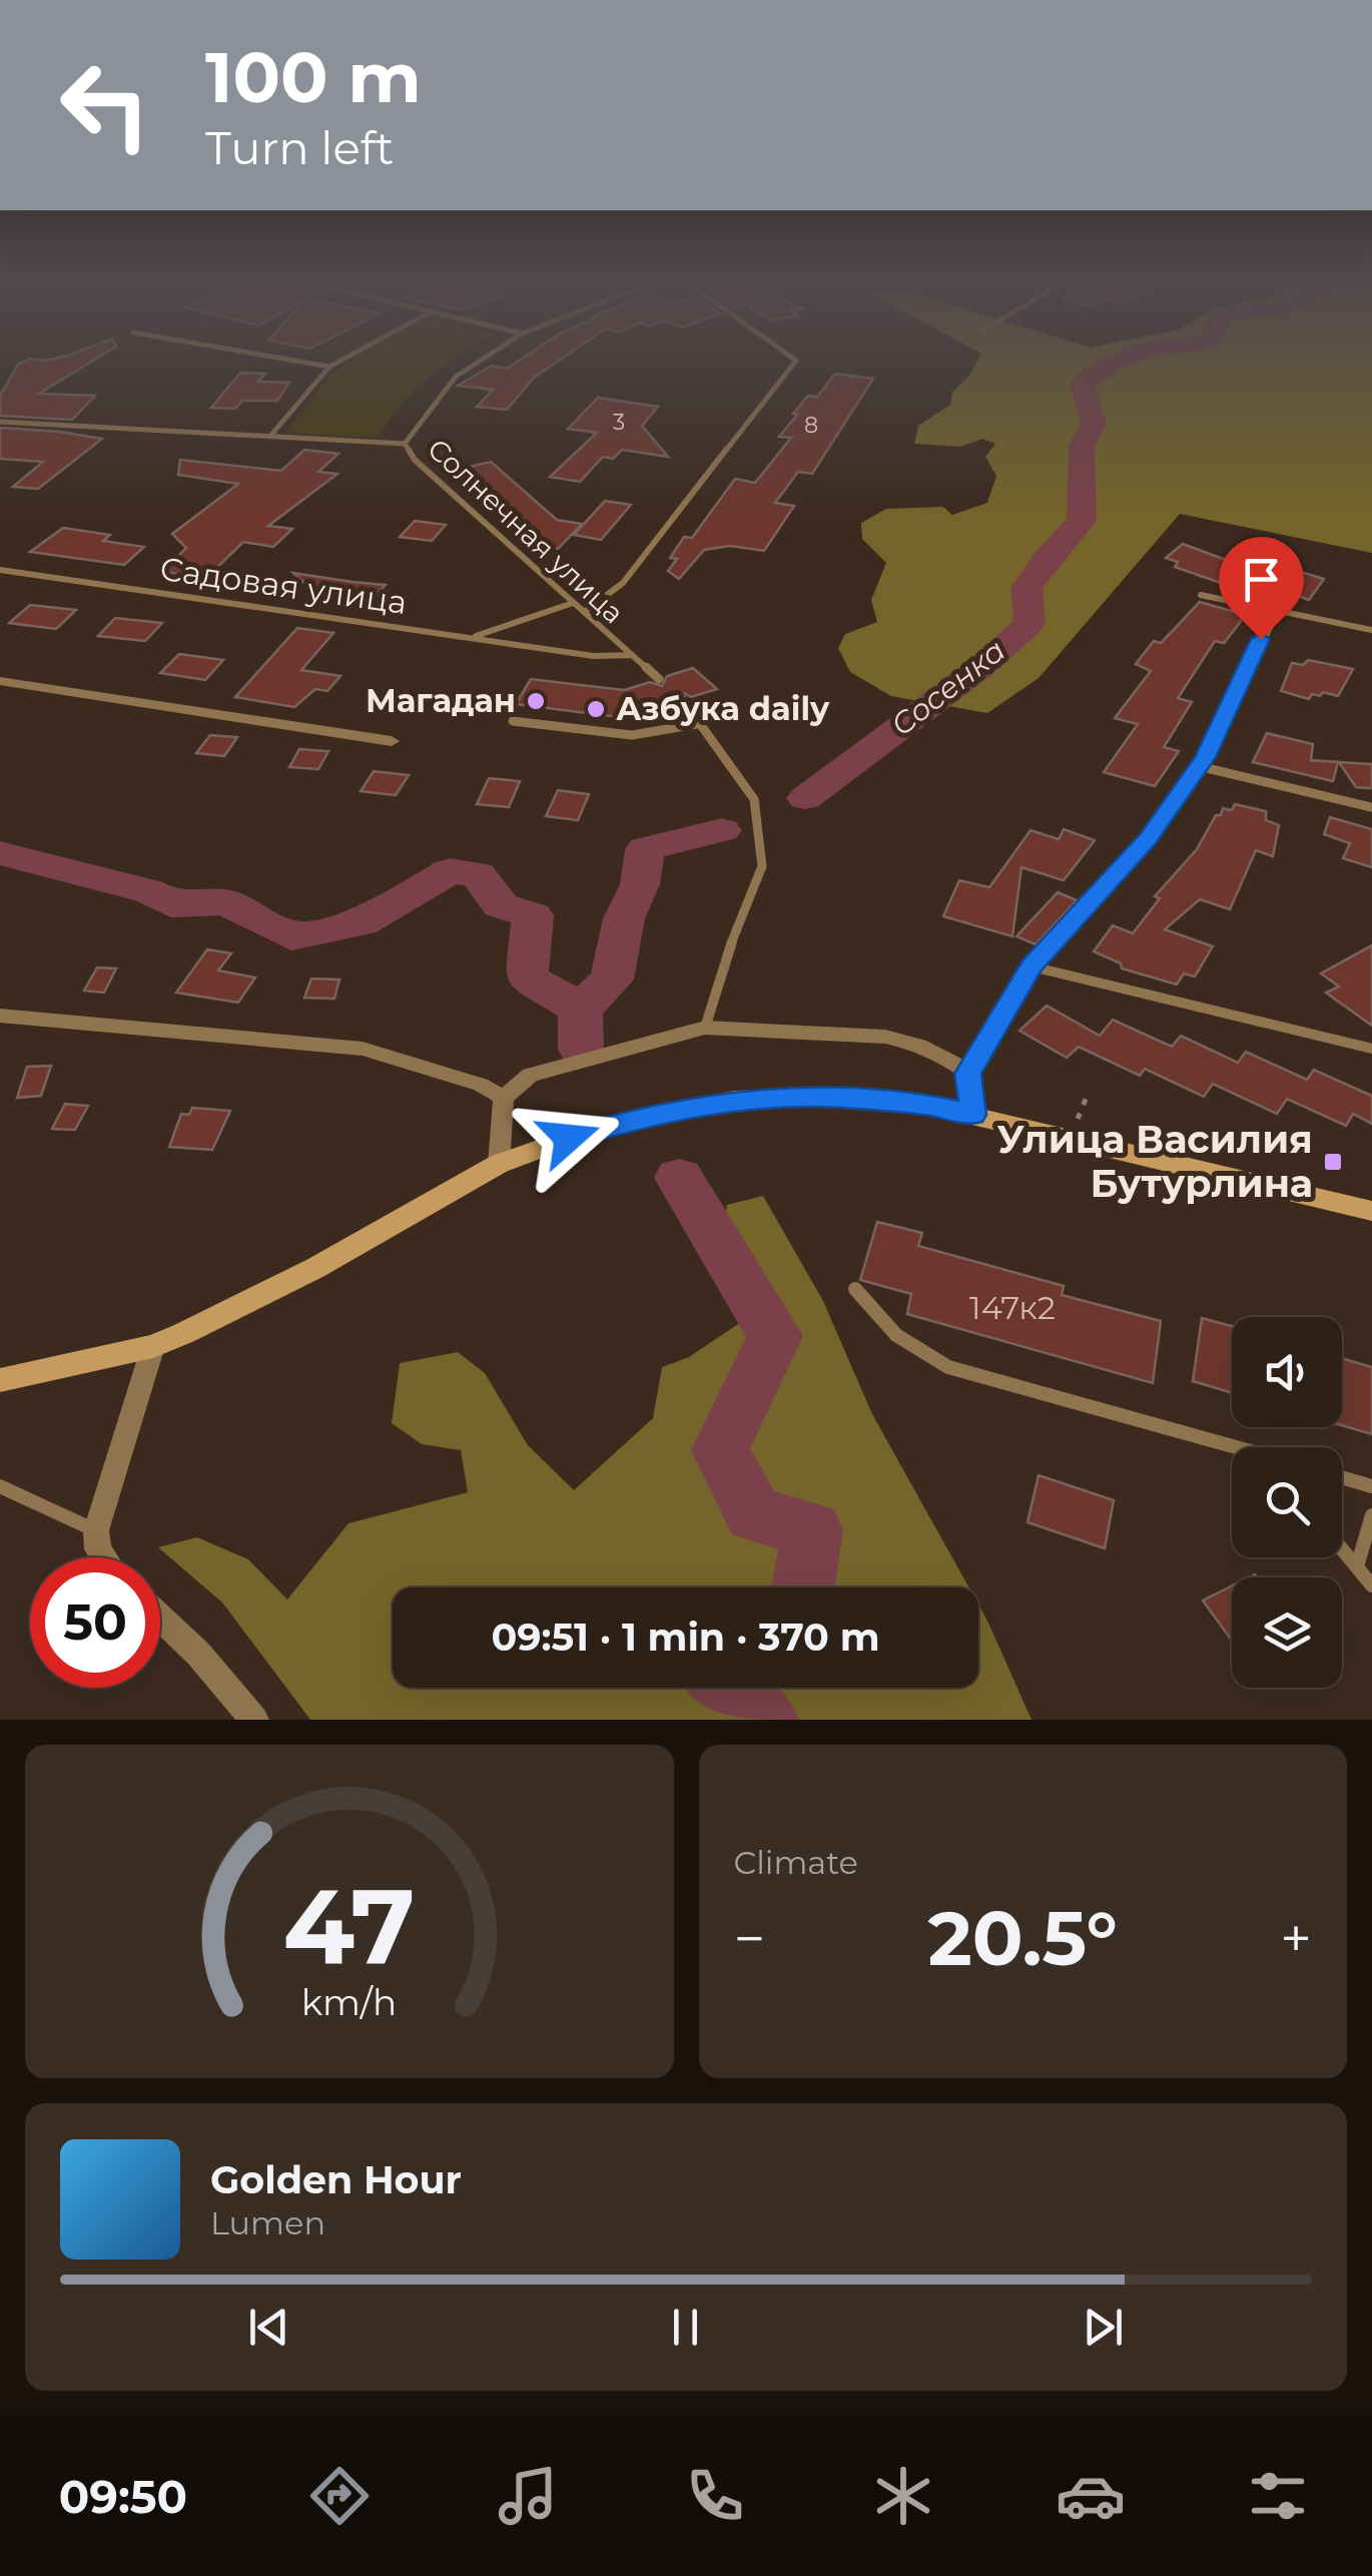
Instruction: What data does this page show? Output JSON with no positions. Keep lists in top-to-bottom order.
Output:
{
  "streets": {
    "lane": ["Солнечная улица", "Садовая улица"]
  },
  "crossings": [
    ["Солнечная улица", "Садовая улица"]
  ],
  "water": ["Сосенка"],
  "places": {
    "other": ["Магадан", "Азбука daily"],
    "transit": ["Улица Василия Бутурлина"]
  },
  "house_numbers": ["3", "8", "147к2"],
  "page": {
    "turn": ["100 m", "Turn left"],
    "limit": "50",
    "trip": "09:51 · 1 min · 370 m",
    "tile": "Climate",
    "heat": ["−", "20.5°", "+"],
    "song": ["Golden Hour", "Lumen"],
    "tabs": "09:50",
    "gauge": ["47", "km/h"]
  }
}
